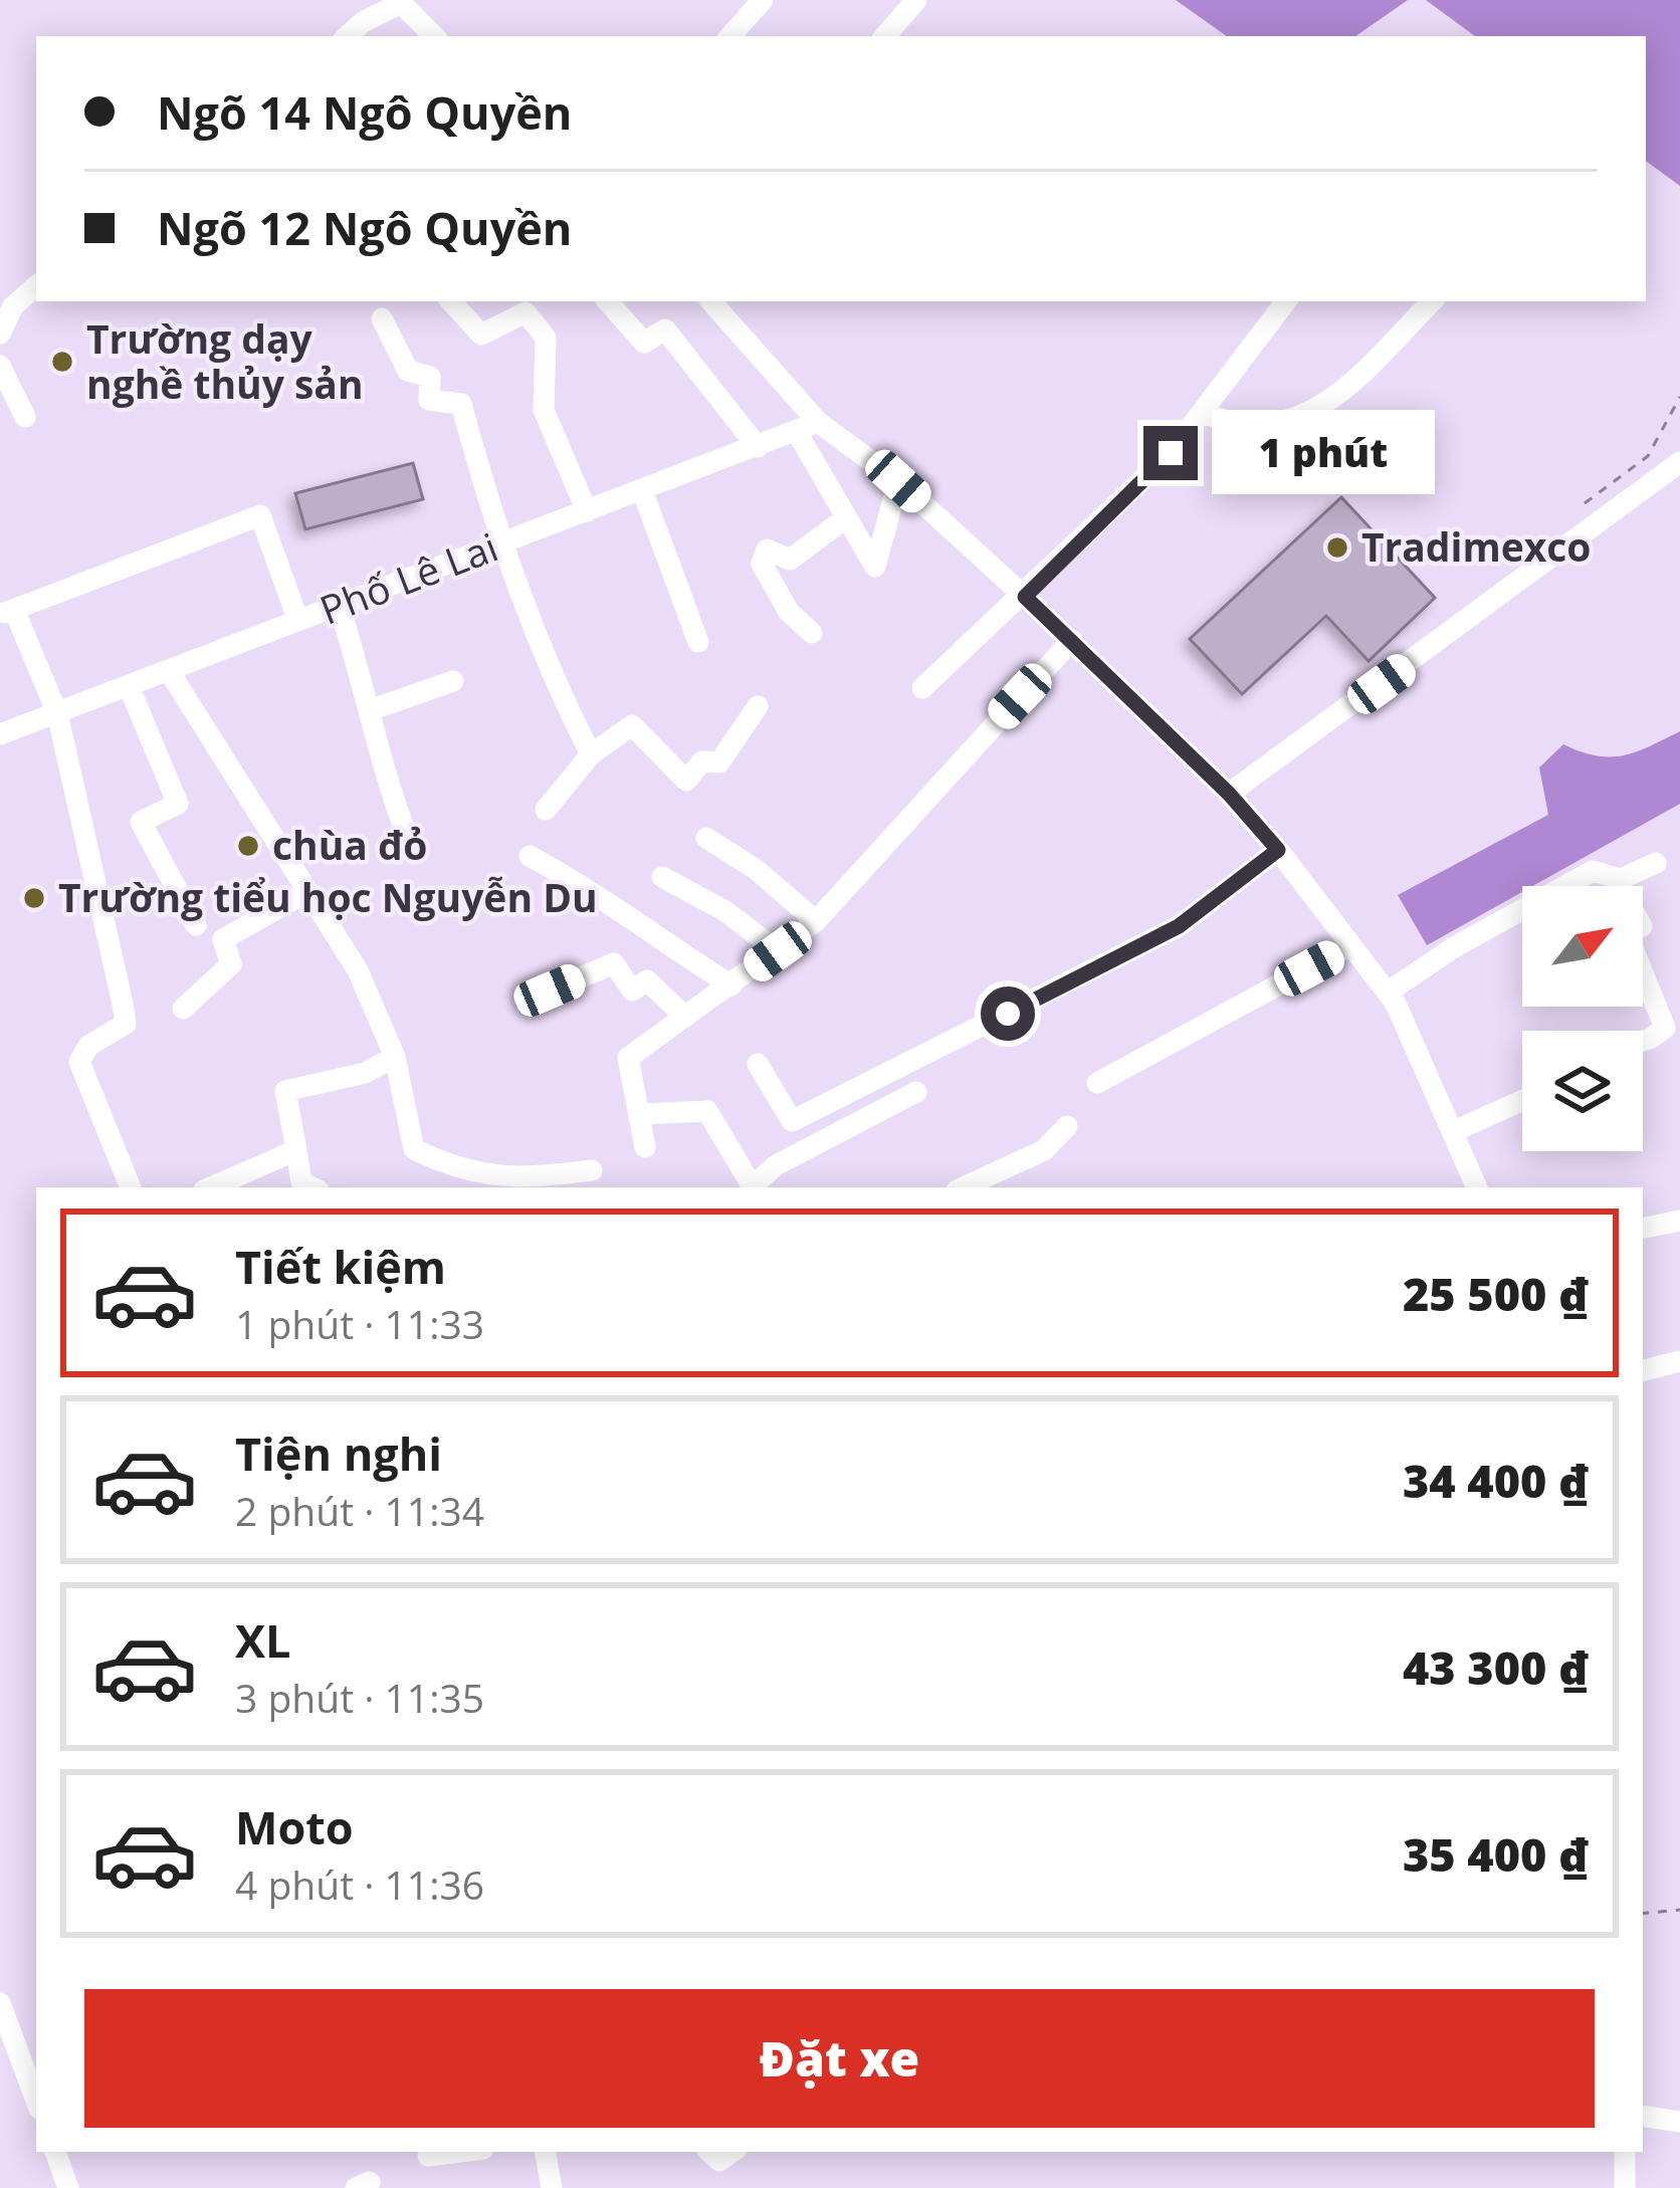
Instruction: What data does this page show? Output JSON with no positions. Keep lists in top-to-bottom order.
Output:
{
  "streets": {
    "street": ["Phố Lê Lai"]
  },
  "places": [
    "Trường dạy nghề thủy sản",
    "Tradimexco",
    "chùa đỏ",
    "Trường tiểu học Nguyễn Du"
  ],
  "north": "top right",
  "page": {
    "banner": ["Ngõ 14 Ngô Quyền", "Ngõ 12 Ngô Quyền"],
    "bubble": "1 phút",
    "list": [
      {
        "name": "Tiết kiệm",
        "note": "1 phút · 11:33",
        "value": "25 500 ₫"
      },
      {
        "name": "Tiện nghi",
        "note": "2 phút · 11:34",
        "value": "34 400 ₫"
      },
      {
        "name": "XL",
        "note": "3 phút · 11:35",
        "value": "43 300 ₫"
      },
      {
        "name": "Moto",
        "note": "4 phút · 11:36",
        "value": "35 400 ₫"
      }
    ],
    "buttons": "Đặt xe"
  }
}
